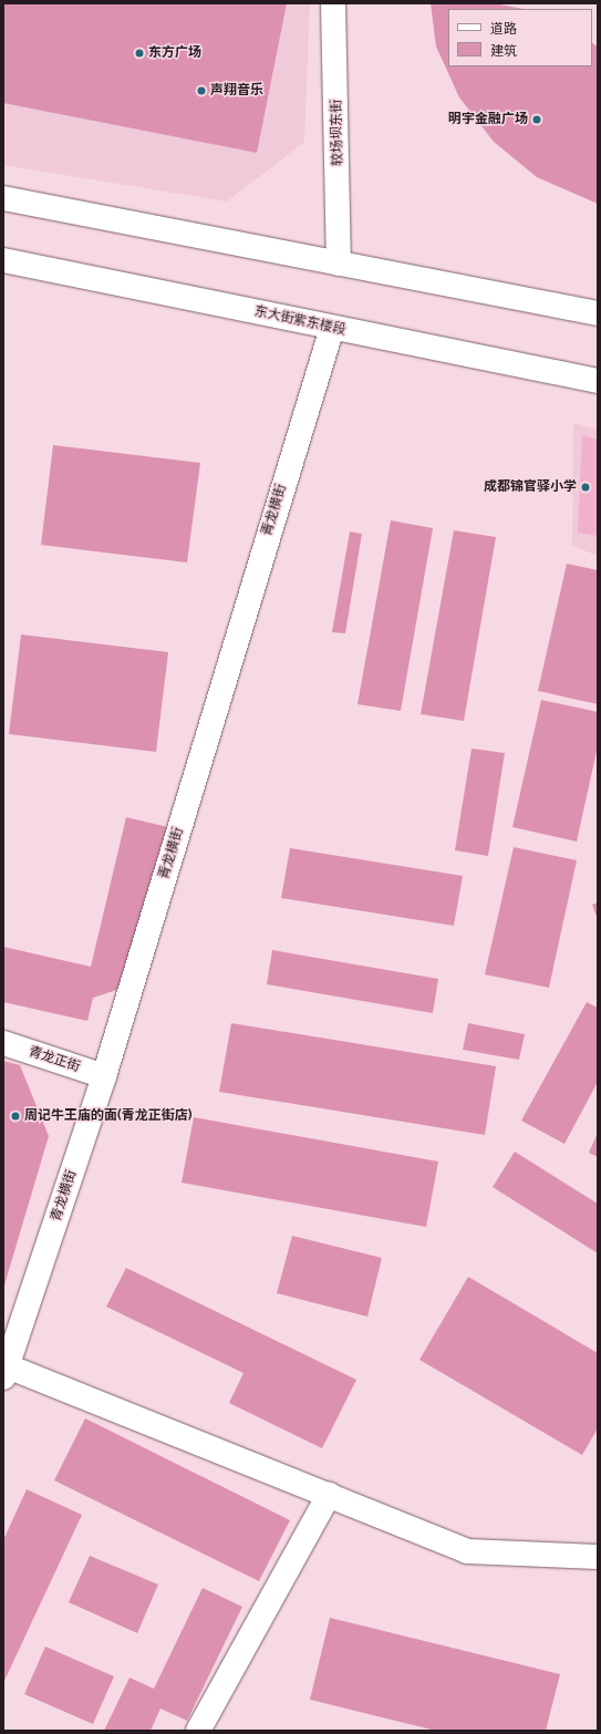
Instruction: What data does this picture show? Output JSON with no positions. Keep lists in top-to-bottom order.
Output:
{
  "streets": {
    "street": [
      "较场坝东街",
      "东大街紫东楼段",
      "青龙横街",
      "青龙正街"
    ]
  },
  "crossings": [
    ["东大街紫东楼段", "青龙横街"],
    ["青龙横街", "青龙正街"]
  ],
  "places": [
    "东方广场",
    "声翔音乐",
    "明宇金融广场",
    "成都锦官驿小学",
    "周记牛王庙的面(青龙正街店)"
  ],
  "legend": ["道路", "建筑"]
}
